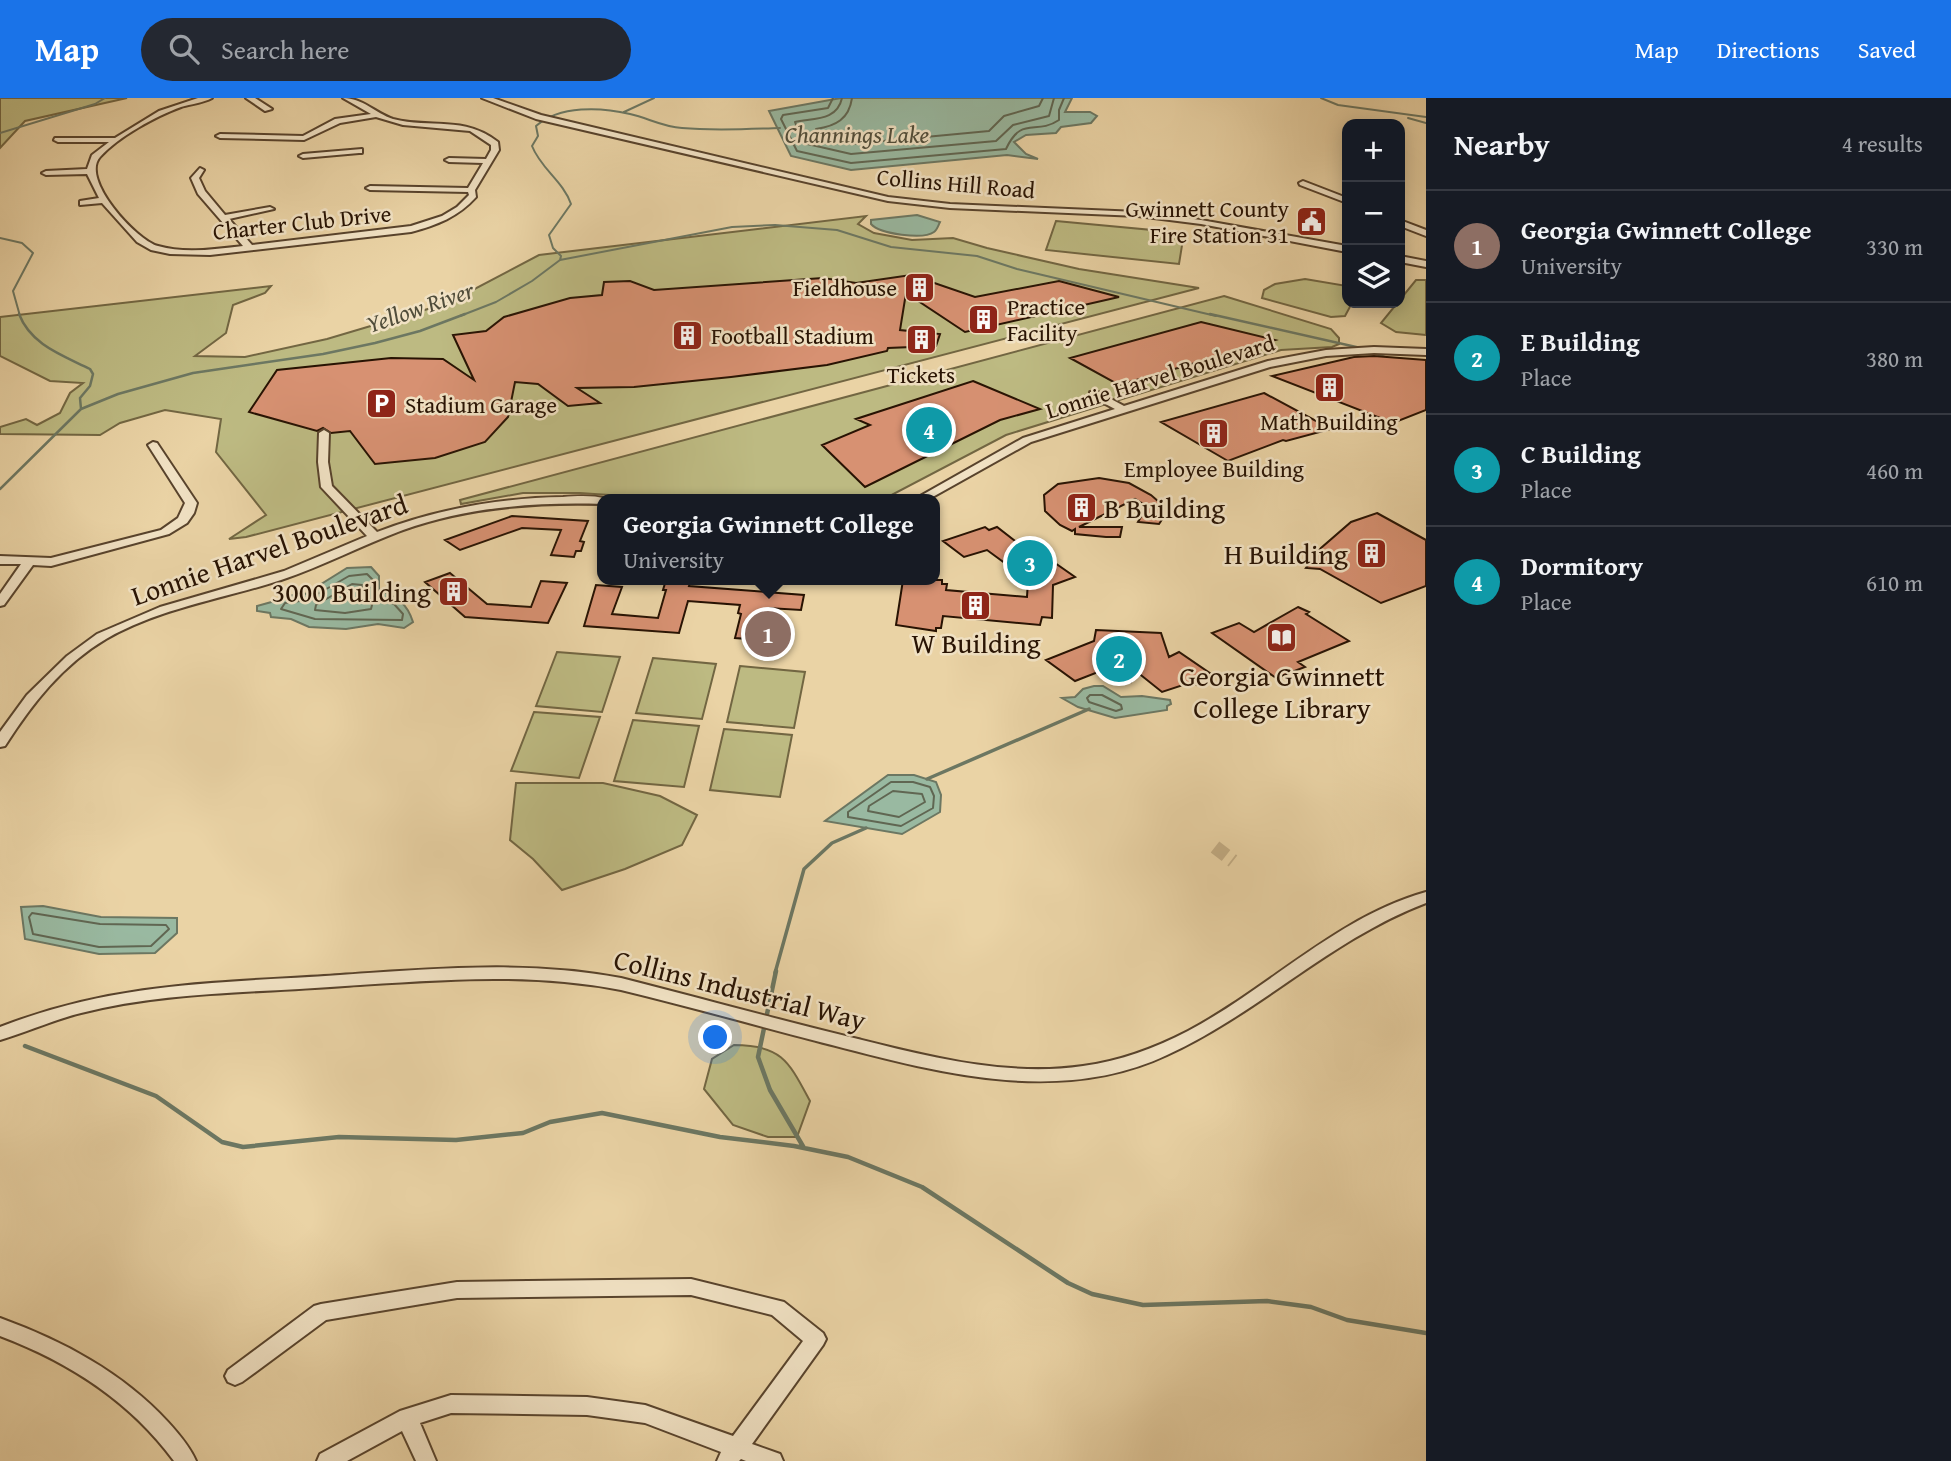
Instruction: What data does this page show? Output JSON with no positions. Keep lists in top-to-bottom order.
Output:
{
  "streets": {
    "street": [
      "Collins Hill Road",
      "Charter Club Drive",
      "Lonnie Harvel Boulevard",
      "Collins Industrial Way"
    ]
  },
  "water": ["Channings Lake", "Yellow River"],
  "places": {
    "public building": ["Gwinnett County Fire Station 31"],
    "building": [
      "Fieldhouse",
      "Practice Facility",
      "Football Stadium",
      "Tickets",
      "Math Building",
      "Employee Building",
      "B Building",
      "H Building",
      "3000 Building",
      "W Building"
    ],
    "parking": ["Stadium Garage"],
    "library": ["Georgia Gwinnett College Library"]
  },
  "page": {
    "header": "Map",
    "search": "Search here",
    "nav": ["Map", "Directions", "Saved"],
    "heading": ["Nearby", "4 results"],
    "map_buttons": ["+", "−"],
    "list": [
      {
        "mark": "1",
        "name": "Georgia Gwinnett College",
        "note": "University",
        "value": "330 m"
      },
      {
        "mark": "2",
        "name": "E Building",
        "note": "Place",
        "value": "380 m"
      },
      {
        "mark": "3",
        "name": "C Building",
        "note": "Place",
        "value": "460 m"
      },
      {
        "mark": "4",
        "name": "Dormitory",
        "note": "Place",
        "value": "610 m"
      }
    ],
    "pins": [
      "4",
      "3",
      "1",
      "2"
    ],
    "popup": ["Georgia Gwinnett College", "University"]
  }
}
